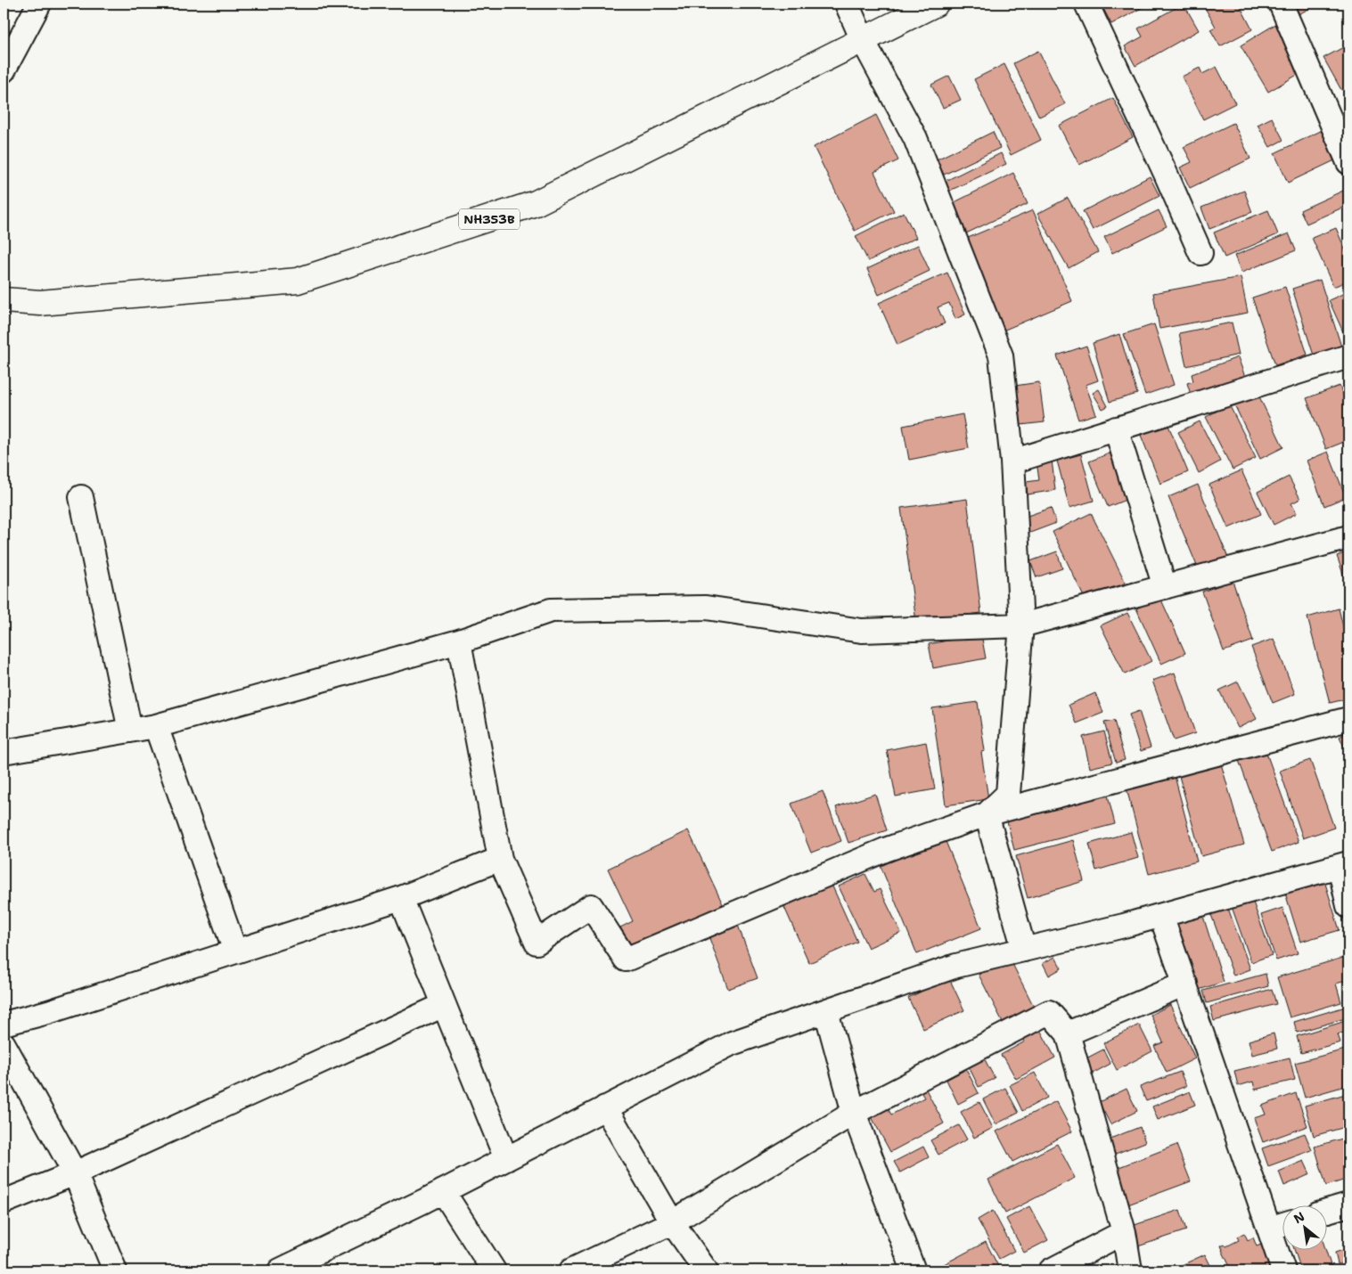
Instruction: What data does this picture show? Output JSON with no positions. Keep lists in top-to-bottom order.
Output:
{
  "streets": {
    "highway": ["NH353B"]
  },
  "north": "top left"
}
